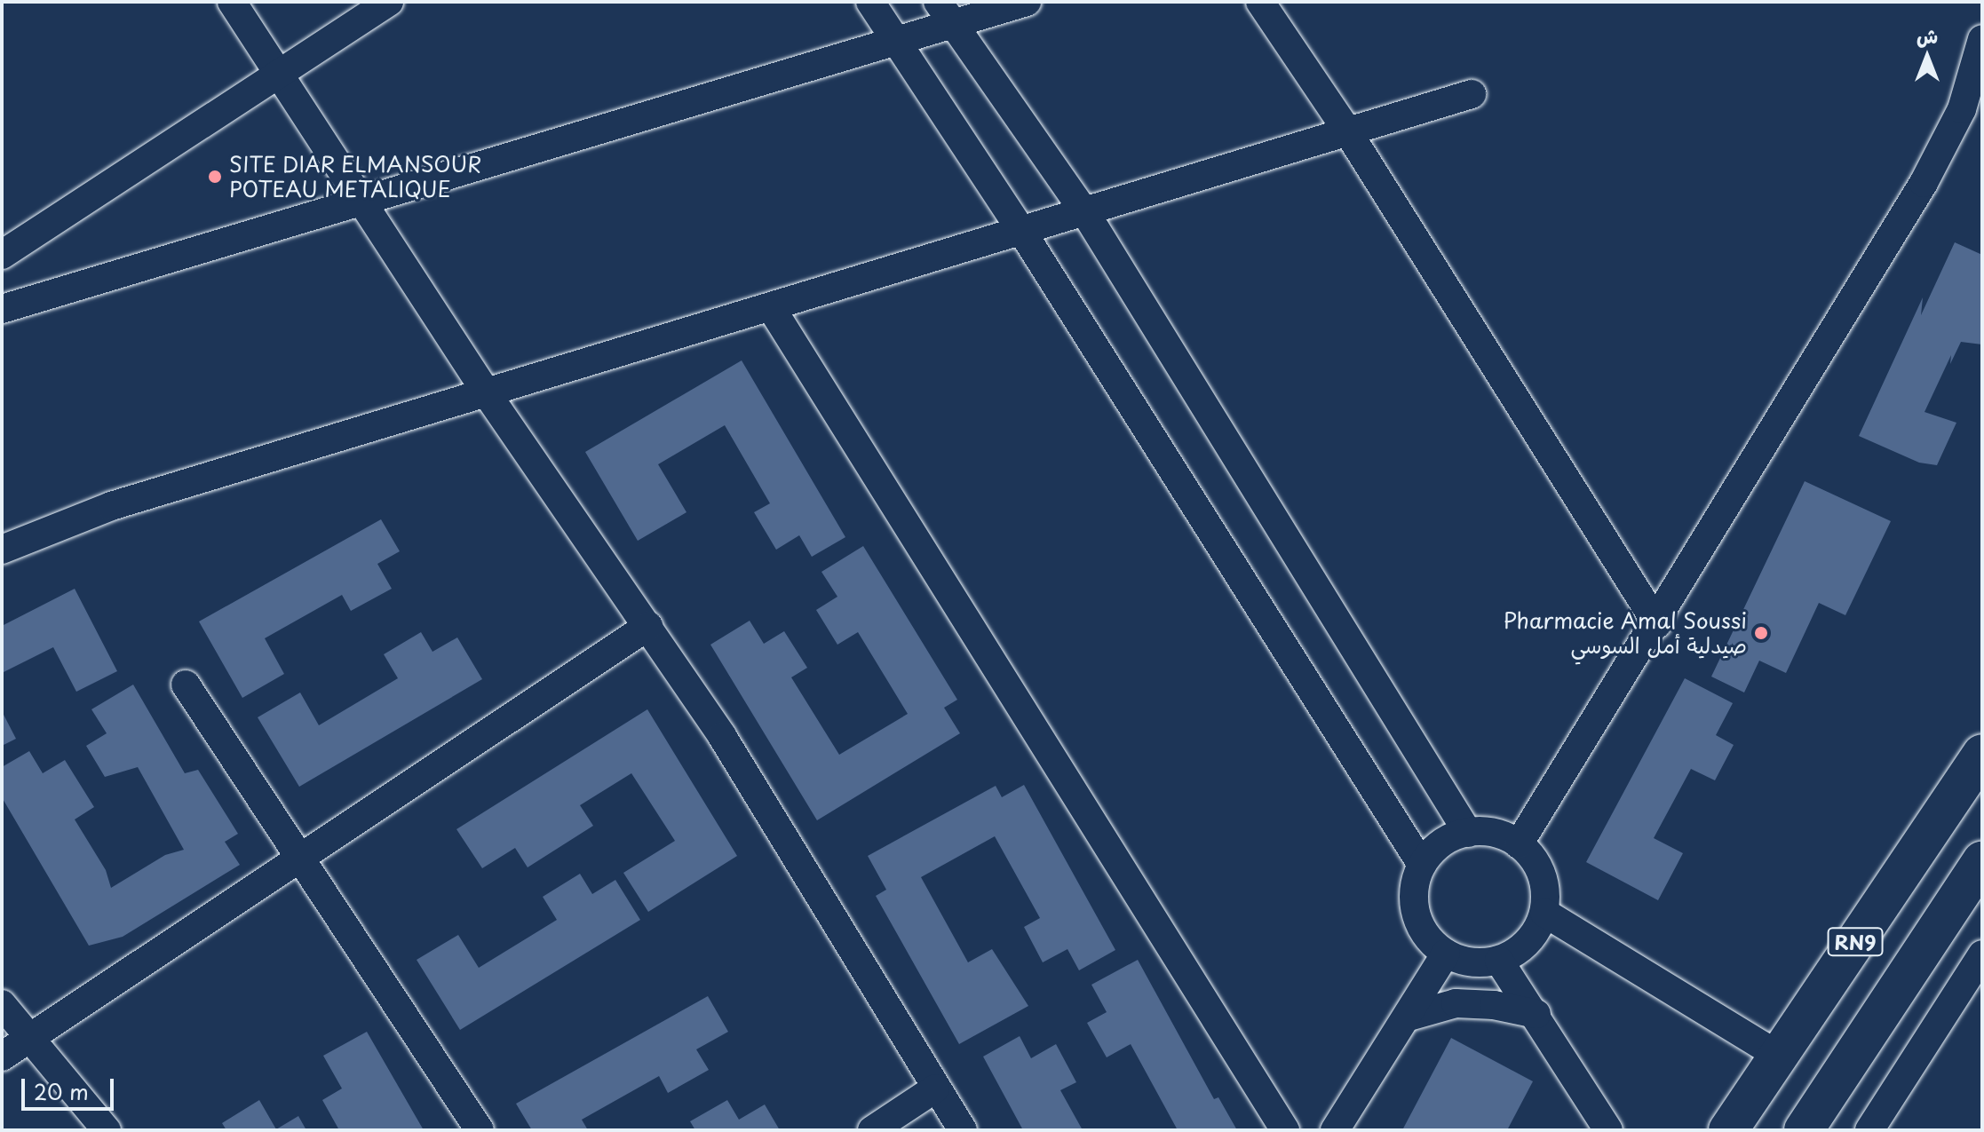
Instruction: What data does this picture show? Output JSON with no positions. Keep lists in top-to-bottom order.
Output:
{
  "streets": {
    "highway": ["RN9"]
  },
  "places": ["SITE DIAR ELMANSOUR POTEAU METALIQUE", "Pharmacie Amal Soussi صيدلية أمل السوسي"],
  "scale_bar": "20 m",
  "north": "top"
}
